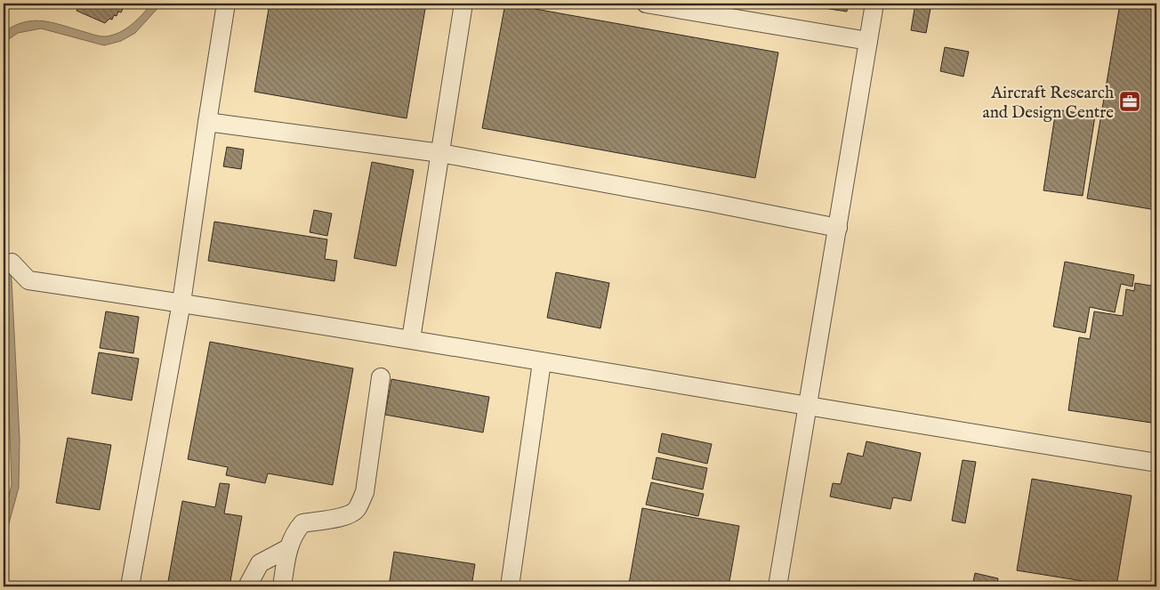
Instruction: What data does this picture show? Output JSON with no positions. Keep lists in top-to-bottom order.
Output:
{
  "places": {
    "office": ["Aircraft Research and Design Centre"]
  }
}
